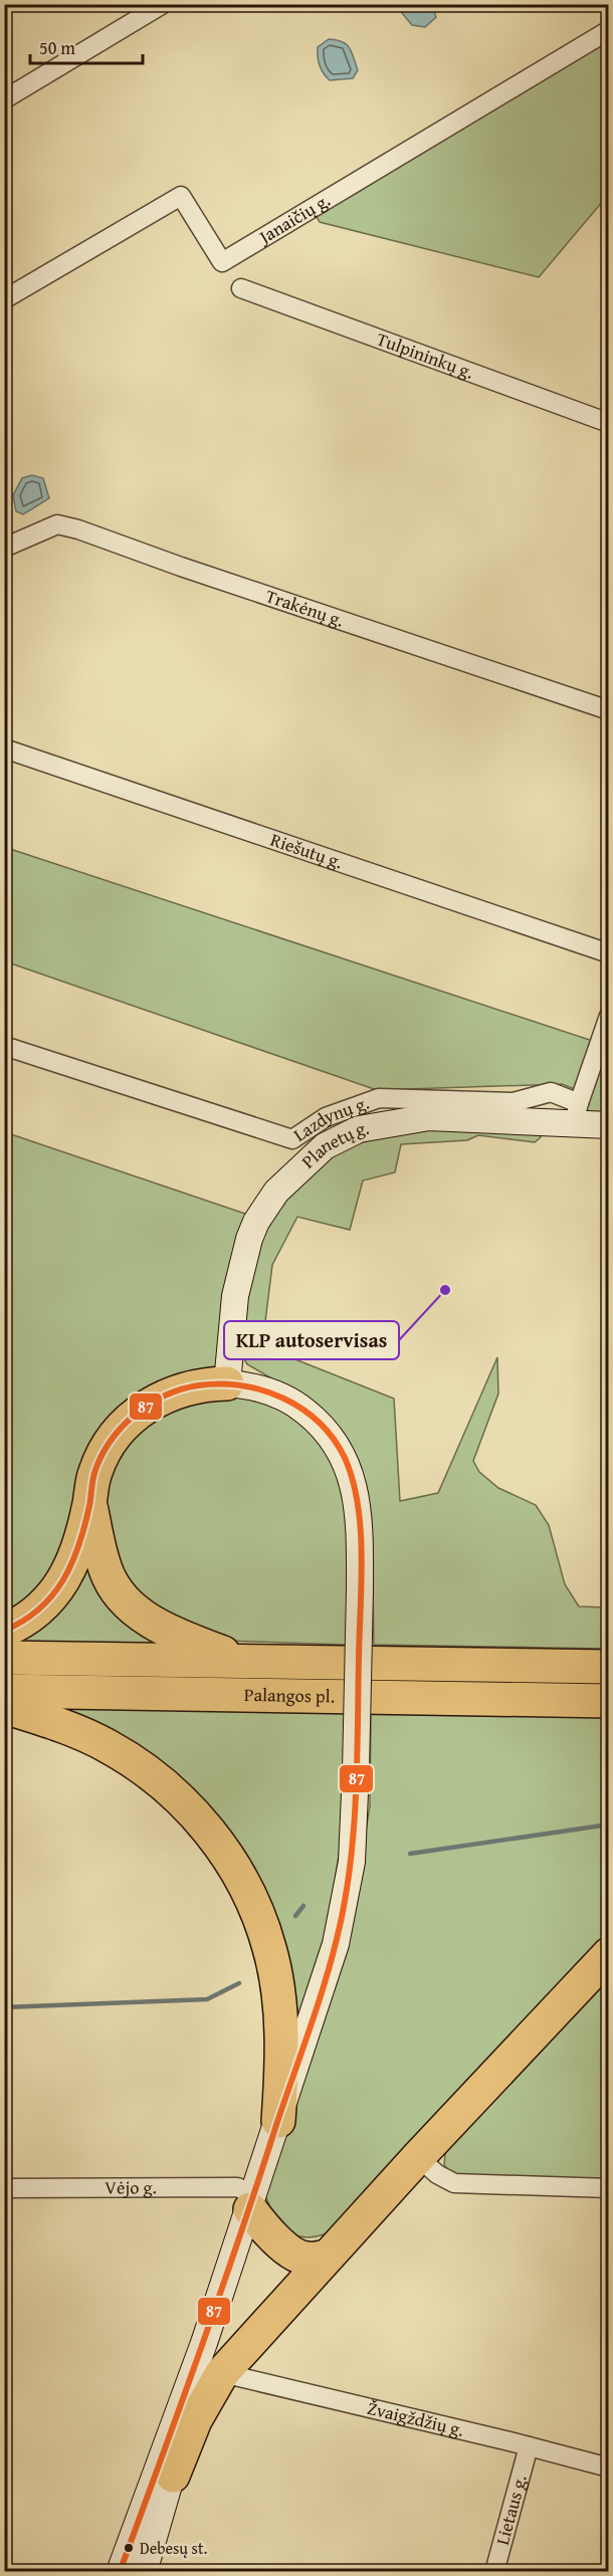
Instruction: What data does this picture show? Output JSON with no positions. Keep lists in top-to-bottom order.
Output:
{
  "streets": {
    "highway": ["Palangos pl."],
    "main road": ["Planetų g."],
    "street": [
      "Janaičių g.",
      "Tulpininkų g.",
      "Trakėnų g.",
      "Riešutų g.",
      "Lazdynų g.",
      "Vėjo g.",
      "Žvaigždžių g.",
      "Lietaus g."
    ]
  },
  "crossings": [
    ["Lazdynų g.", "Planetų g."],
    ["Žvaigždžių g.", "Lietaus g."]
  ],
  "places": ["KLP autoservisas", "Debesų st."],
  "lines": ["transit line 87"],
  "scale_bar": "50 m"
}
